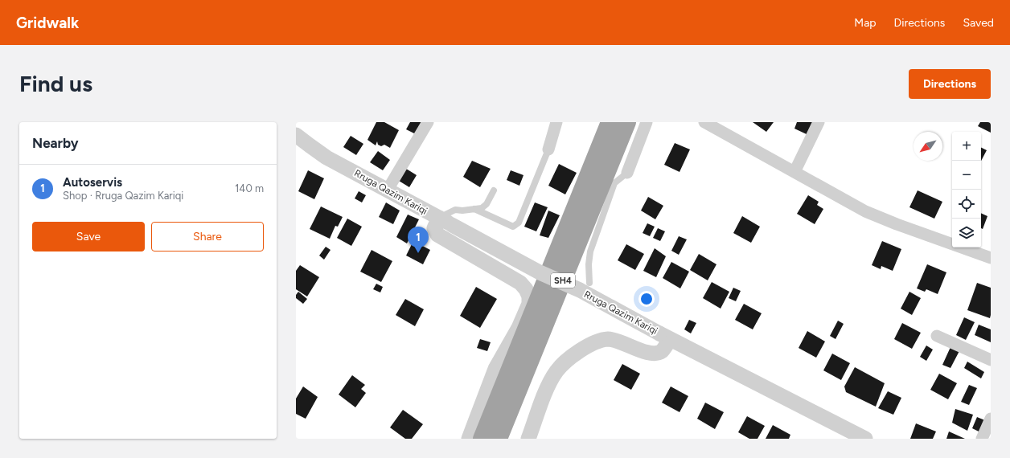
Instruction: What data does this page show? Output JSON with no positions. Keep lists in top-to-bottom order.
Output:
{
  "streets": {
    "highway": ["SH4"],
    "street": ["Rruga Qazim Kariqi"]
  },
  "north": "bottom left",
  "page": {
    "header": "Gridwalk",
    "nav": ["Map", "Directions", "Saved"],
    "buttons": [
      "Directions",
      ["Save", "Share"]
    ],
    "title": "Find us",
    "heading": "Nearby",
    "map_buttons": ["+", "−"],
    "list": [
      {
        "mark": "1",
        "name": "Autoservis",
        "note": "Shop · Rruga Qazim Kariqi",
        "value": "140 m"
      }
    ],
    "pins": "1"
  }
}
